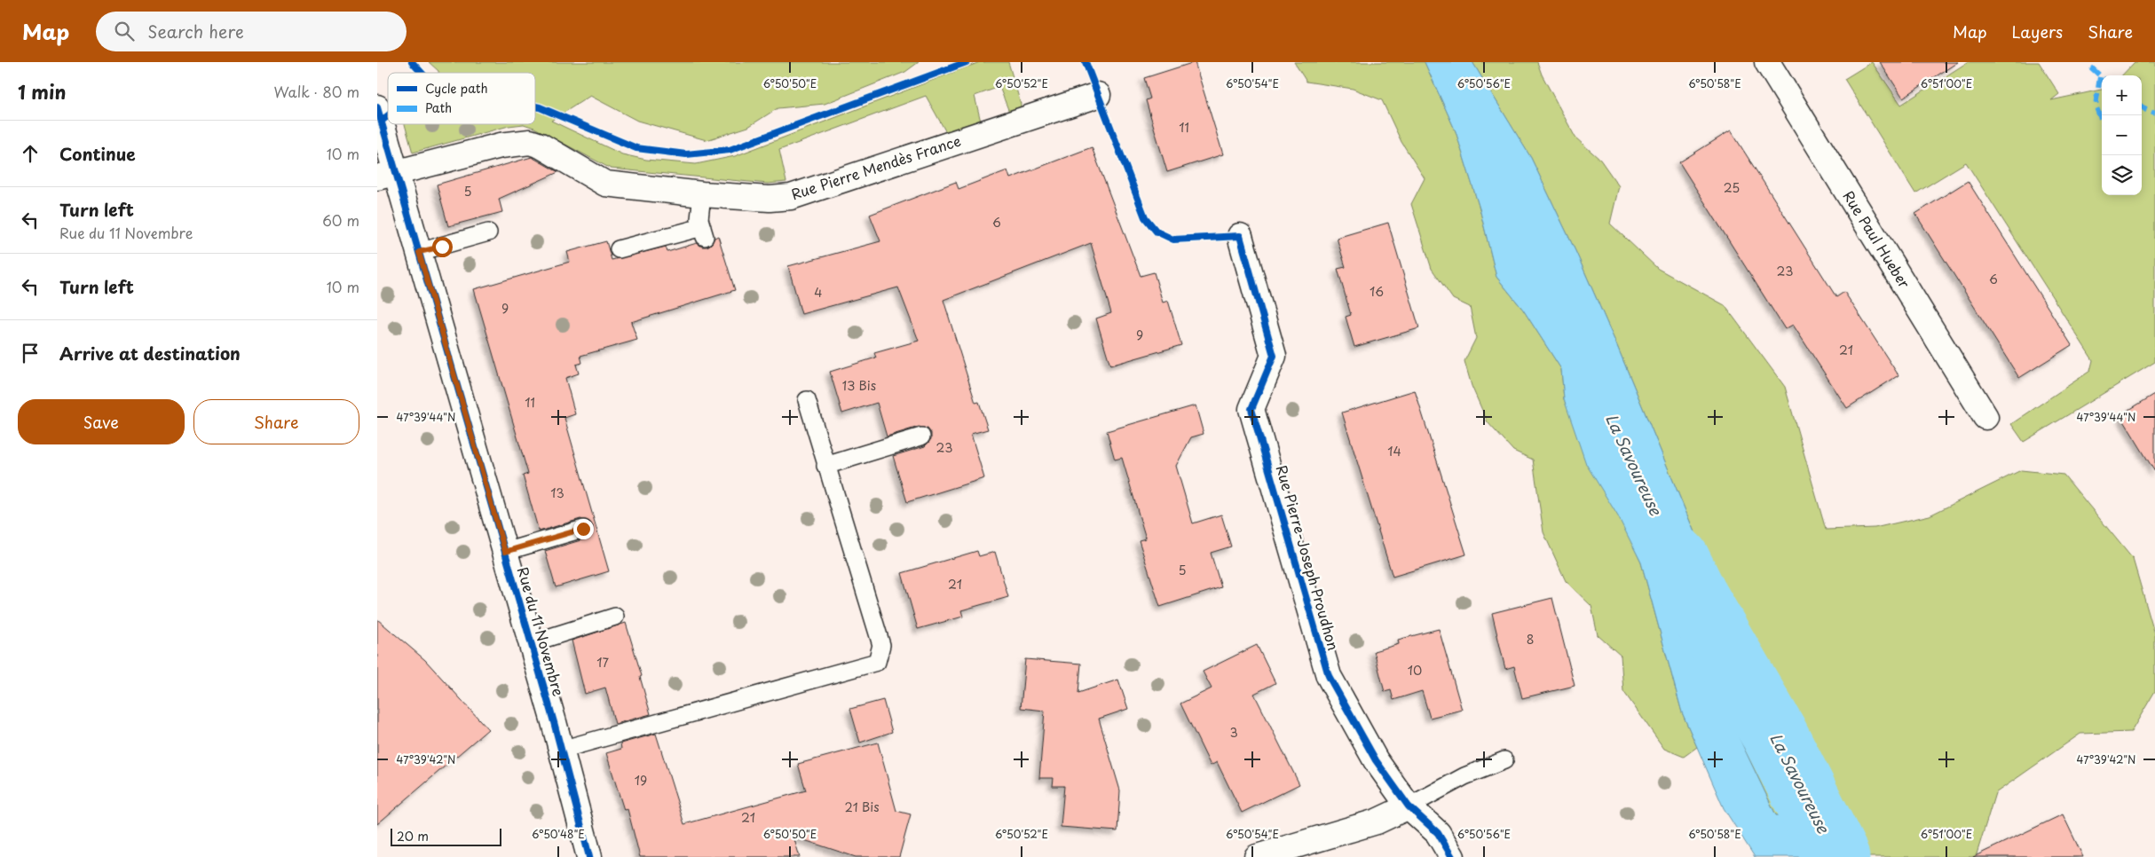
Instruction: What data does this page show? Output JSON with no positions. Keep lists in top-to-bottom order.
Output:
{
  "streets": {
    "street": [
      "Rue Pierre Mendès France",
      "Rue Paul Hueber",
      "Rue Pierre-Joseph Proudhon",
      "Rue du 11 Novembre"
    ]
  },
  "crossings": [
    ["Rue Pierre Mendès France", "Rue du 11 Novembre"]
  ],
  "water": ["La Savoureuse"],
  "house_numbers": [
    "11",
    "25",
    "5",
    "6",
    "23",
    "6",
    "16",
    "4",
    "9",
    "9",
    "21",
    "13 Bis",
    "11",
    "23",
    "14",
    "13",
    "5",
    "21",
    "8",
    "17",
    "10",
    "3",
    "19",
    "21 Bis",
    "21"
  ],
  "legend": ["Cycle path", "Path"],
  "scale_bar": "20 m",
  "page": {
    "header": "Map",
    "search": "Search here",
    "nav": ["Map", "Layers", "Share"],
    "heading": ["1 min", "Walk · 80 m"],
    "map_buttons": ["+", "−"],
    "list": [
      ["Continue", "10 m"],
      ["Turn left", "Rue du 11 Novembre", "60 m"],
      ["Turn left", "10 m"],
      "Arrive at destination"
    ],
    "buttons": ["Save", "Share"],
    "scale": "20 m"
  },
  "coordinates": [
    "6°50'50\"E",
    "6°50'52\"E",
    "6°50'54\"E",
    "6°50'56\"E",
    "6°50'58\"E",
    "6°51'00\"E",
    "47°39'44\"N",
    "47°39'42\"N",
    "6°50'48\"E"
  ]
}
